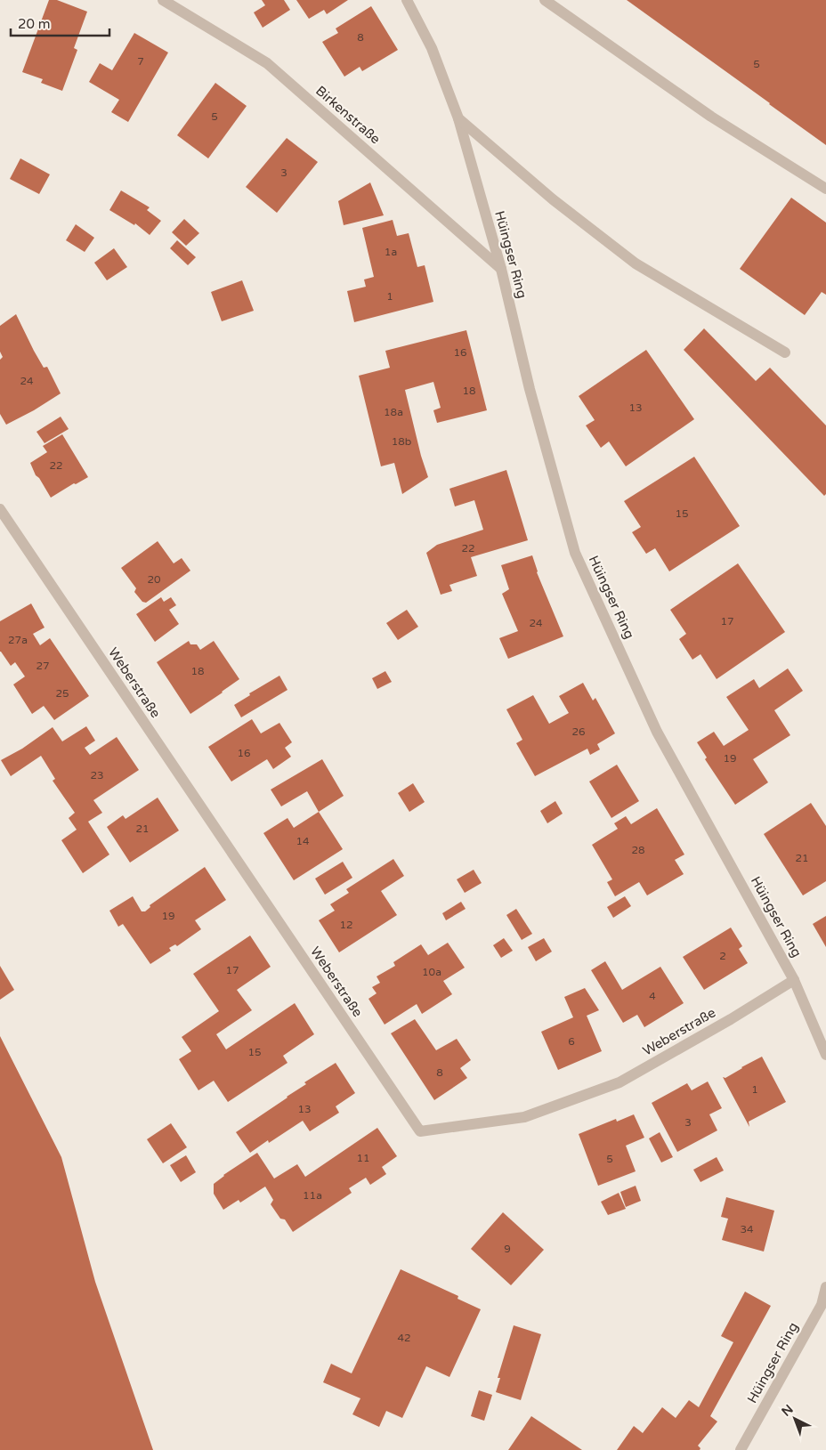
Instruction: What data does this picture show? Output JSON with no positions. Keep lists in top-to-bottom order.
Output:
{
  "streets": {
    "street": ["Birkenstraße", "Hüingser Ring", "Weberstraße"]
  },
  "crossings": [
    ["Birkenstraße", "Hüingser Ring"],
    ["Hüingser Ring", "Weberstraße"]
  ],
  "house_numbers": [
    "8",
    "7",
    "5",
    "5",
    "3",
    "1a",
    "1",
    "16",
    "24",
    "18",
    "13",
    "18a",
    "18b",
    "22",
    "15",
    "22",
    "20",
    "17",
    "24",
    "27a",
    "27",
    "18",
    "25",
    "26",
    "16",
    "19",
    "23",
    "21",
    "14",
    "28",
    "21",
    "19",
    "12",
    "2",
    "17",
    "10a",
    "4",
    "6",
    "15",
    "8",
    "1",
    "13",
    "3",
    "11",
    "5",
    "11a",
    "34",
    "9",
    "42"
  ],
  "scale_bar": "20 m",
  "north": "top left"
}
